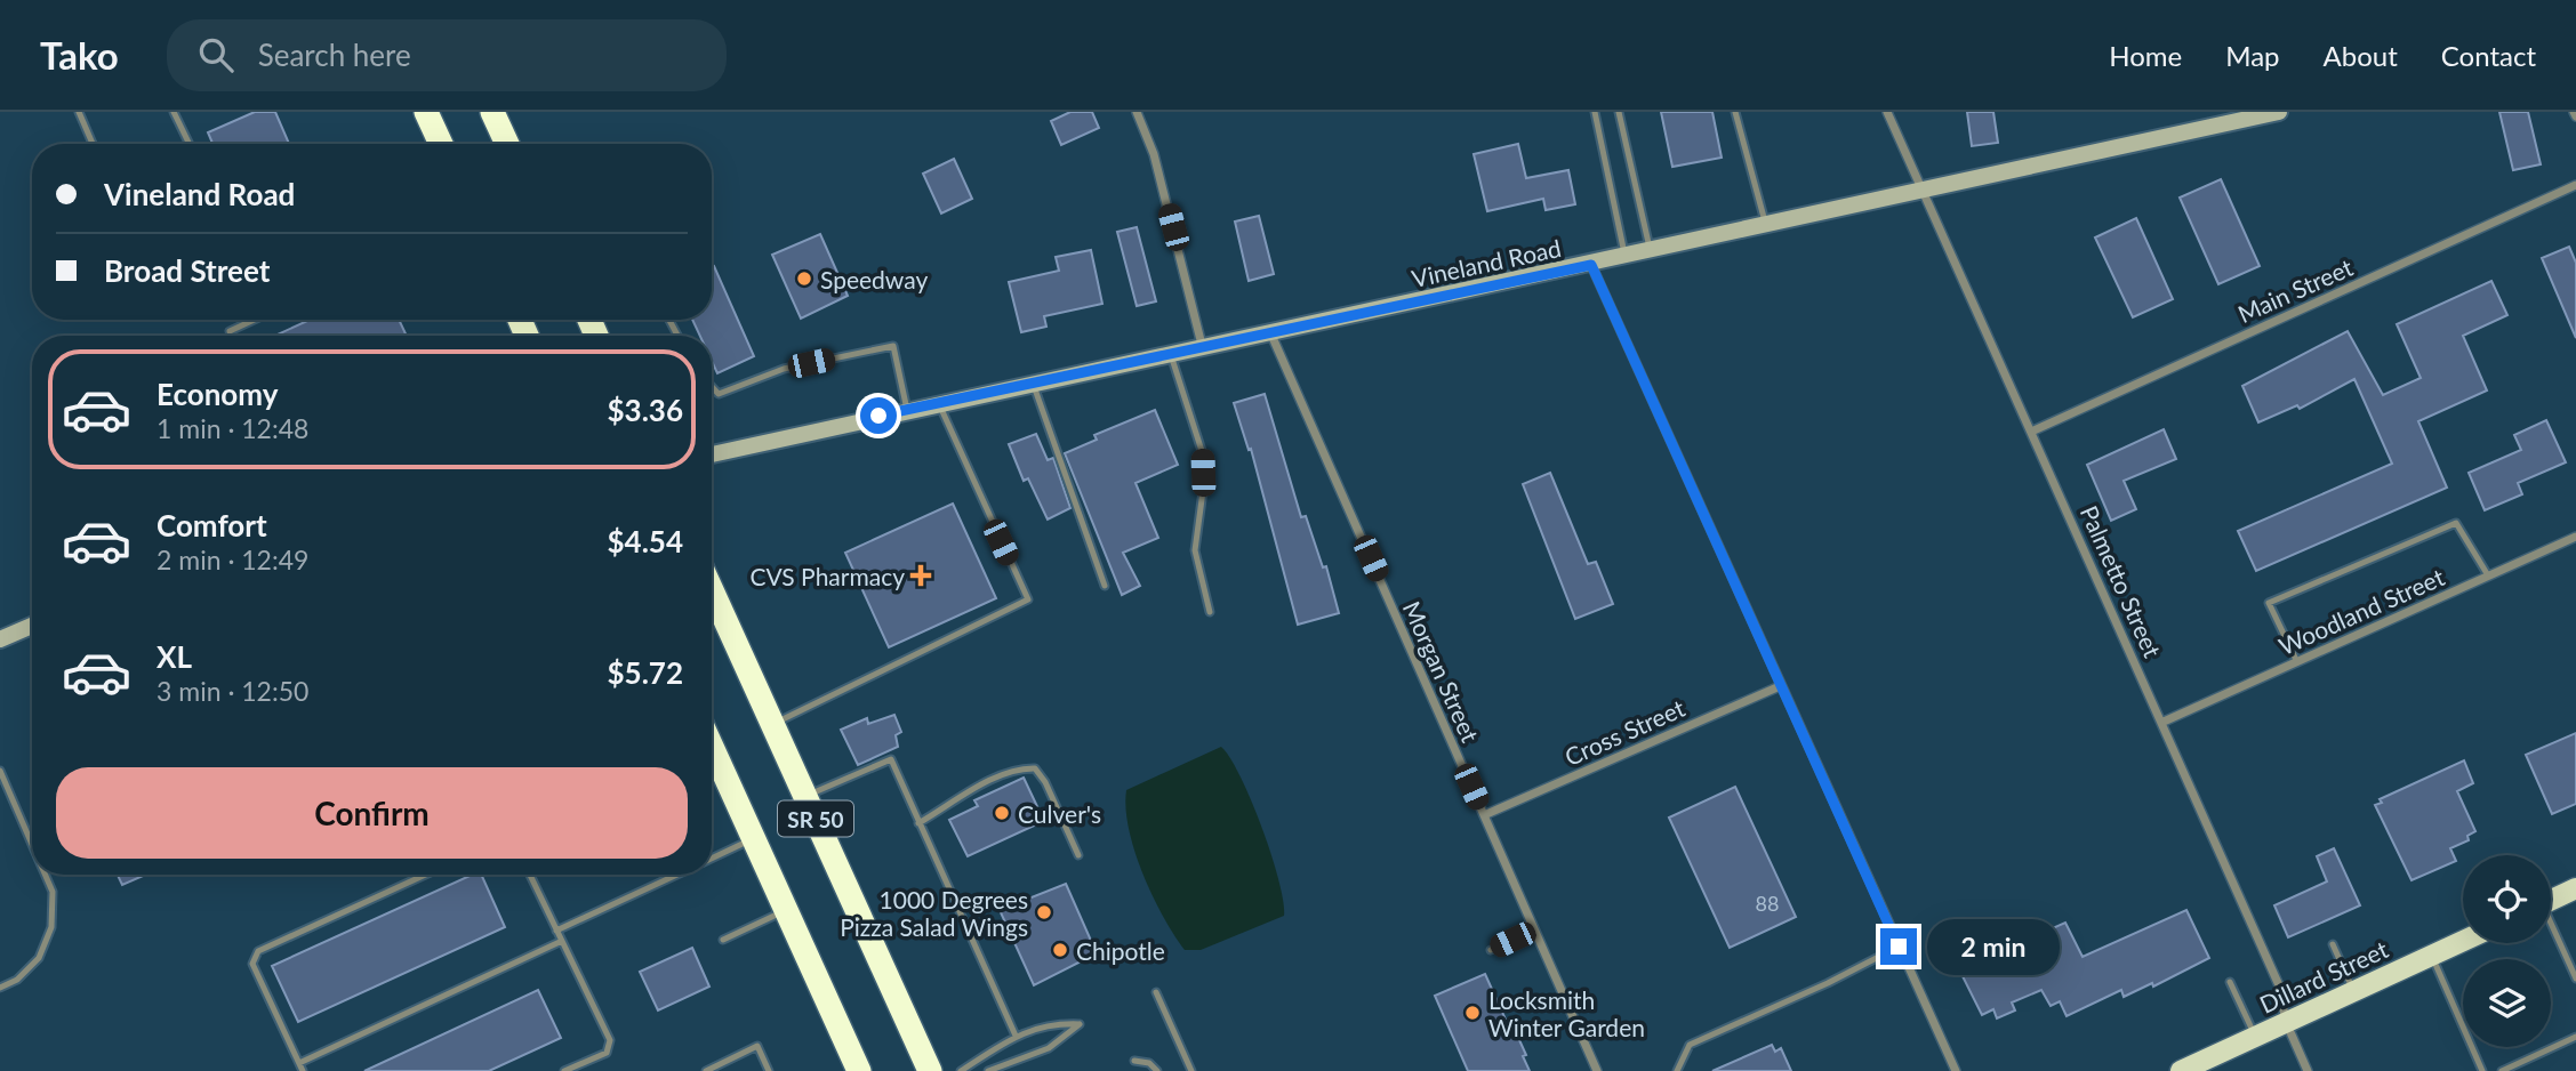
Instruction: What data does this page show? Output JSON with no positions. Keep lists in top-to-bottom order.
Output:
{
  "streets": {
    "highway": ["SR 50"],
    "main road": ["Vineland Road", "Dillard Street"],
    "street": [
      "Main Street",
      "Palmetto Street",
      "Woodland Street",
      "Morgan Street",
      "Cross Street"
    ]
  },
  "crossings": [
    ["Vineland Road", "Palmetto Street"],
    ["Vineland Road", "Morgan Street"],
    ["Main Street", "Palmetto Street"],
    ["Palmetto Street", "Woodland Street"],
    ["Palmetto Street", "Dillard Street"],
    ["Morgan Street", "Cross Street"]
  ],
  "places": {
    "other": [
      "Speedway",
      "Culver's",
      "1000 Degrees Pizza Salad Wings",
      "Chipotle",
      "Locksmith Winter Garden"
    ],
    "health": ["CVS Pharmacy"]
  },
  "house_numbers": ["88"],
  "page": {
    "header": "Tako",
    "search": "Search here",
    "nav": [
      "Home",
      "Map",
      "About",
      "Contact"
    ],
    "banner": ["Vineland Road", "Broad Street"],
    "list": [
      {
        "name": "Economy",
        "note": "1 min · 12:48",
        "value": "$3.36"
      },
      {
        "name": "Comfort",
        "note": "2 min · 12:49",
        "value": "$4.54"
      },
      {
        "name": "XL",
        "note": "3 min · 12:50",
        "value": "$5.72"
      }
    ],
    "buttons": "Confirm",
    "bubble": "2 min"
  }
}
